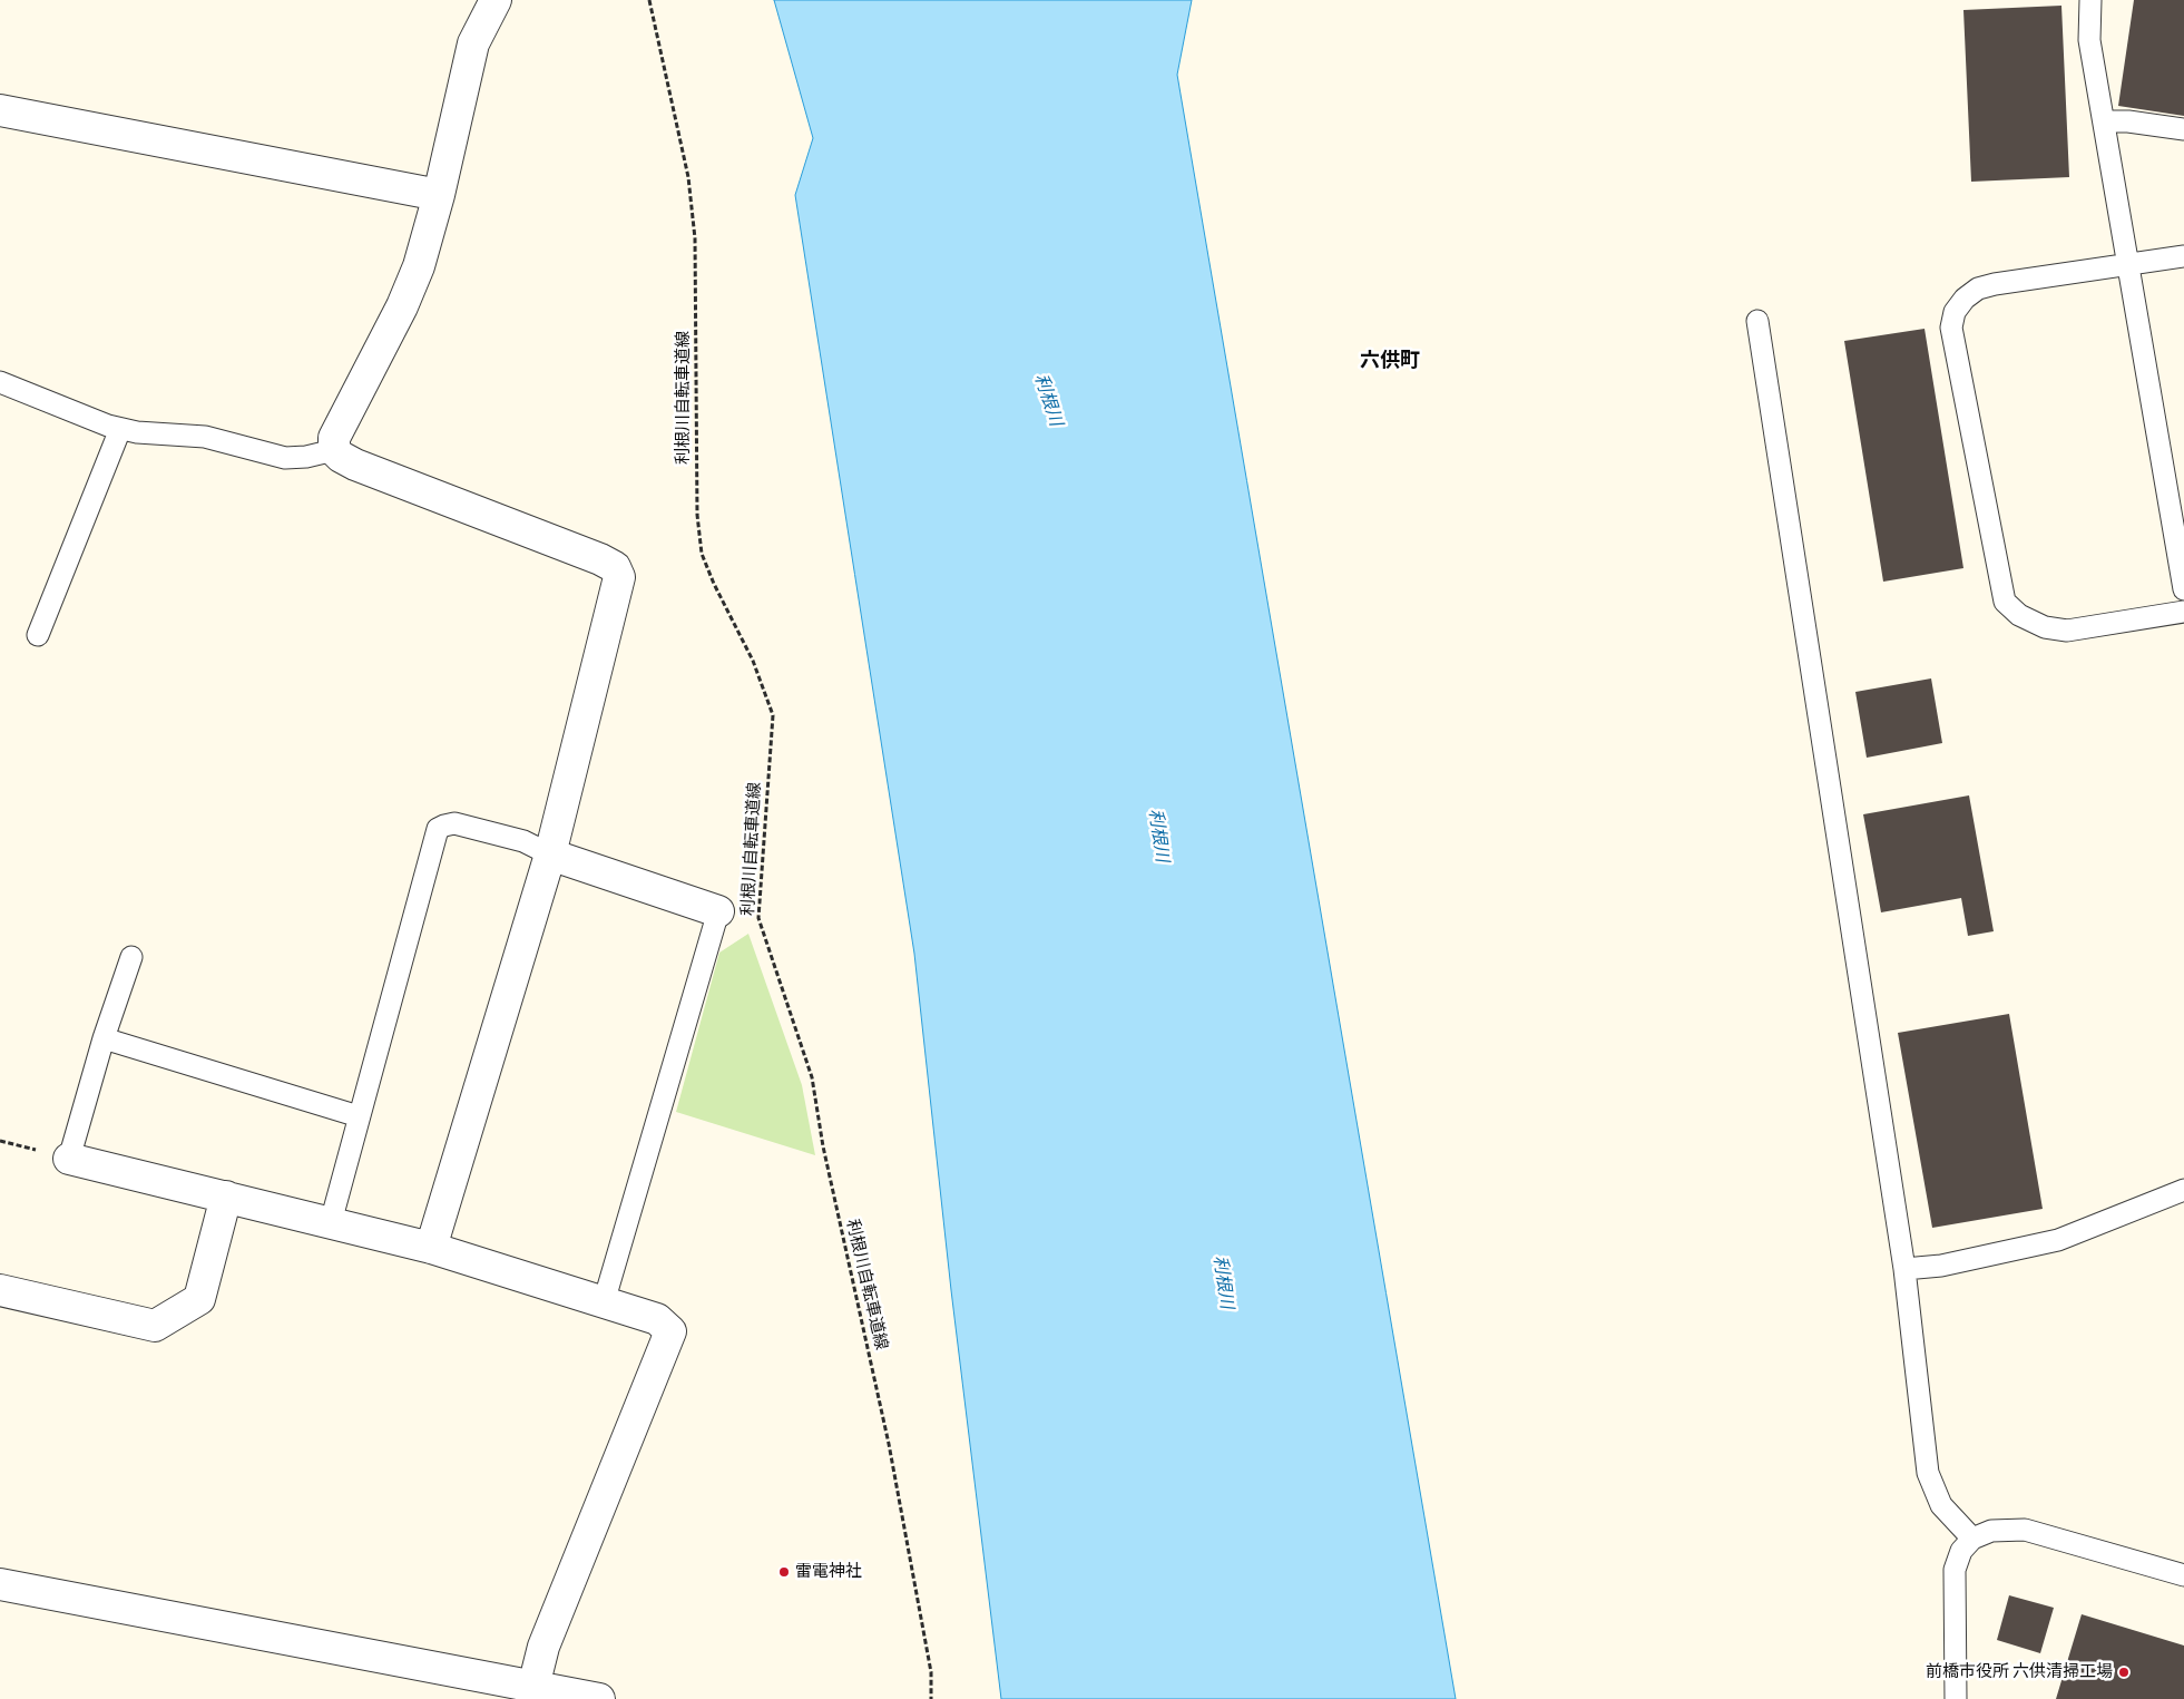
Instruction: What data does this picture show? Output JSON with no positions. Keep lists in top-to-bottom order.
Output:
{
  "streets": {
    "path": ["利根川自転車道線"]
  },
  "districts": ["六供町"],
  "water": ["利根川"],
  "places": ["雷電神社", "前橋市役所 六供清掃工場"]
}
